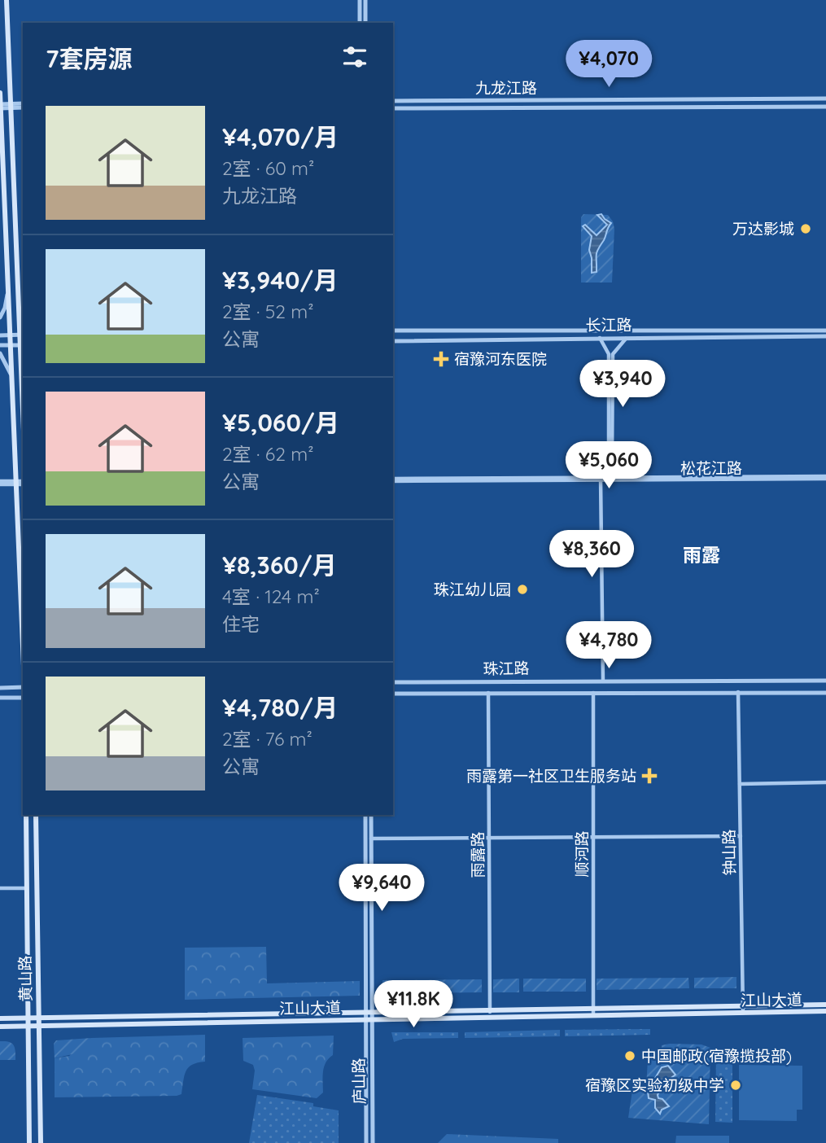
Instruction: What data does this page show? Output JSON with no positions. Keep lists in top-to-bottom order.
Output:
{
  "streets": {
    "main road": ["黄山路", "江山大道"],
    "street": [
      "九龙江路",
      "长江路",
      "松花江路",
      "珠江路",
      "钟山路",
      "顺河路",
      "雨露路",
      "庐山路"
    ]
  },
  "crossings": [
    ["珠江路", "钟山路"],
    ["珠江路", "顺河路"],
    ["珠江路", "雨露路"],
    ["钟山路", "江山大道"],
    ["顺河路", "江山大道"],
    ["雨露路", "江山大道"],
    ["黄山路", "江山大道"],
    ["江山大道", "庐山路"]
  ],
  "districts": ["雨露"],
  "places": {
    "other": [
      "万达影城",
      "珠江幼儿园",
      "中国邮政(宿豫揽投部)",
      "宿豫区实验初级中学"
    ],
    "health": ["宿豫河东医院", "雨露第一社区卫生服务站"]
  },
  "page": {
    "heading": "7套房源",
    "price": [
      "¥4,070",
      "¥3,940",
      "¥5,060",
      "¥8,360",
      "¥4,780",
      "¥9,640",
      "¥11.8K"
    ],
    "list": [
      {
        "name": "¥4,070/月",
        "note": "2室 · 60 m² · 九龙江路"
      },
      {
        "name": "¥3,940/月",
        "note": "2室 · 52 m² · 公寓"
      },
      {
        "name": "¥5,060/月",
        "note": "2室 · 62 m² · 公寓"
      },
      {
        "name": "¥8,360/月",
        "note": "4室 · 124 m² · 住宅"
      },
      {
        "name": "¥4,780/月",
        "note": "2室 · 76 m² · 公寓"
      }
    ]
  }
}
